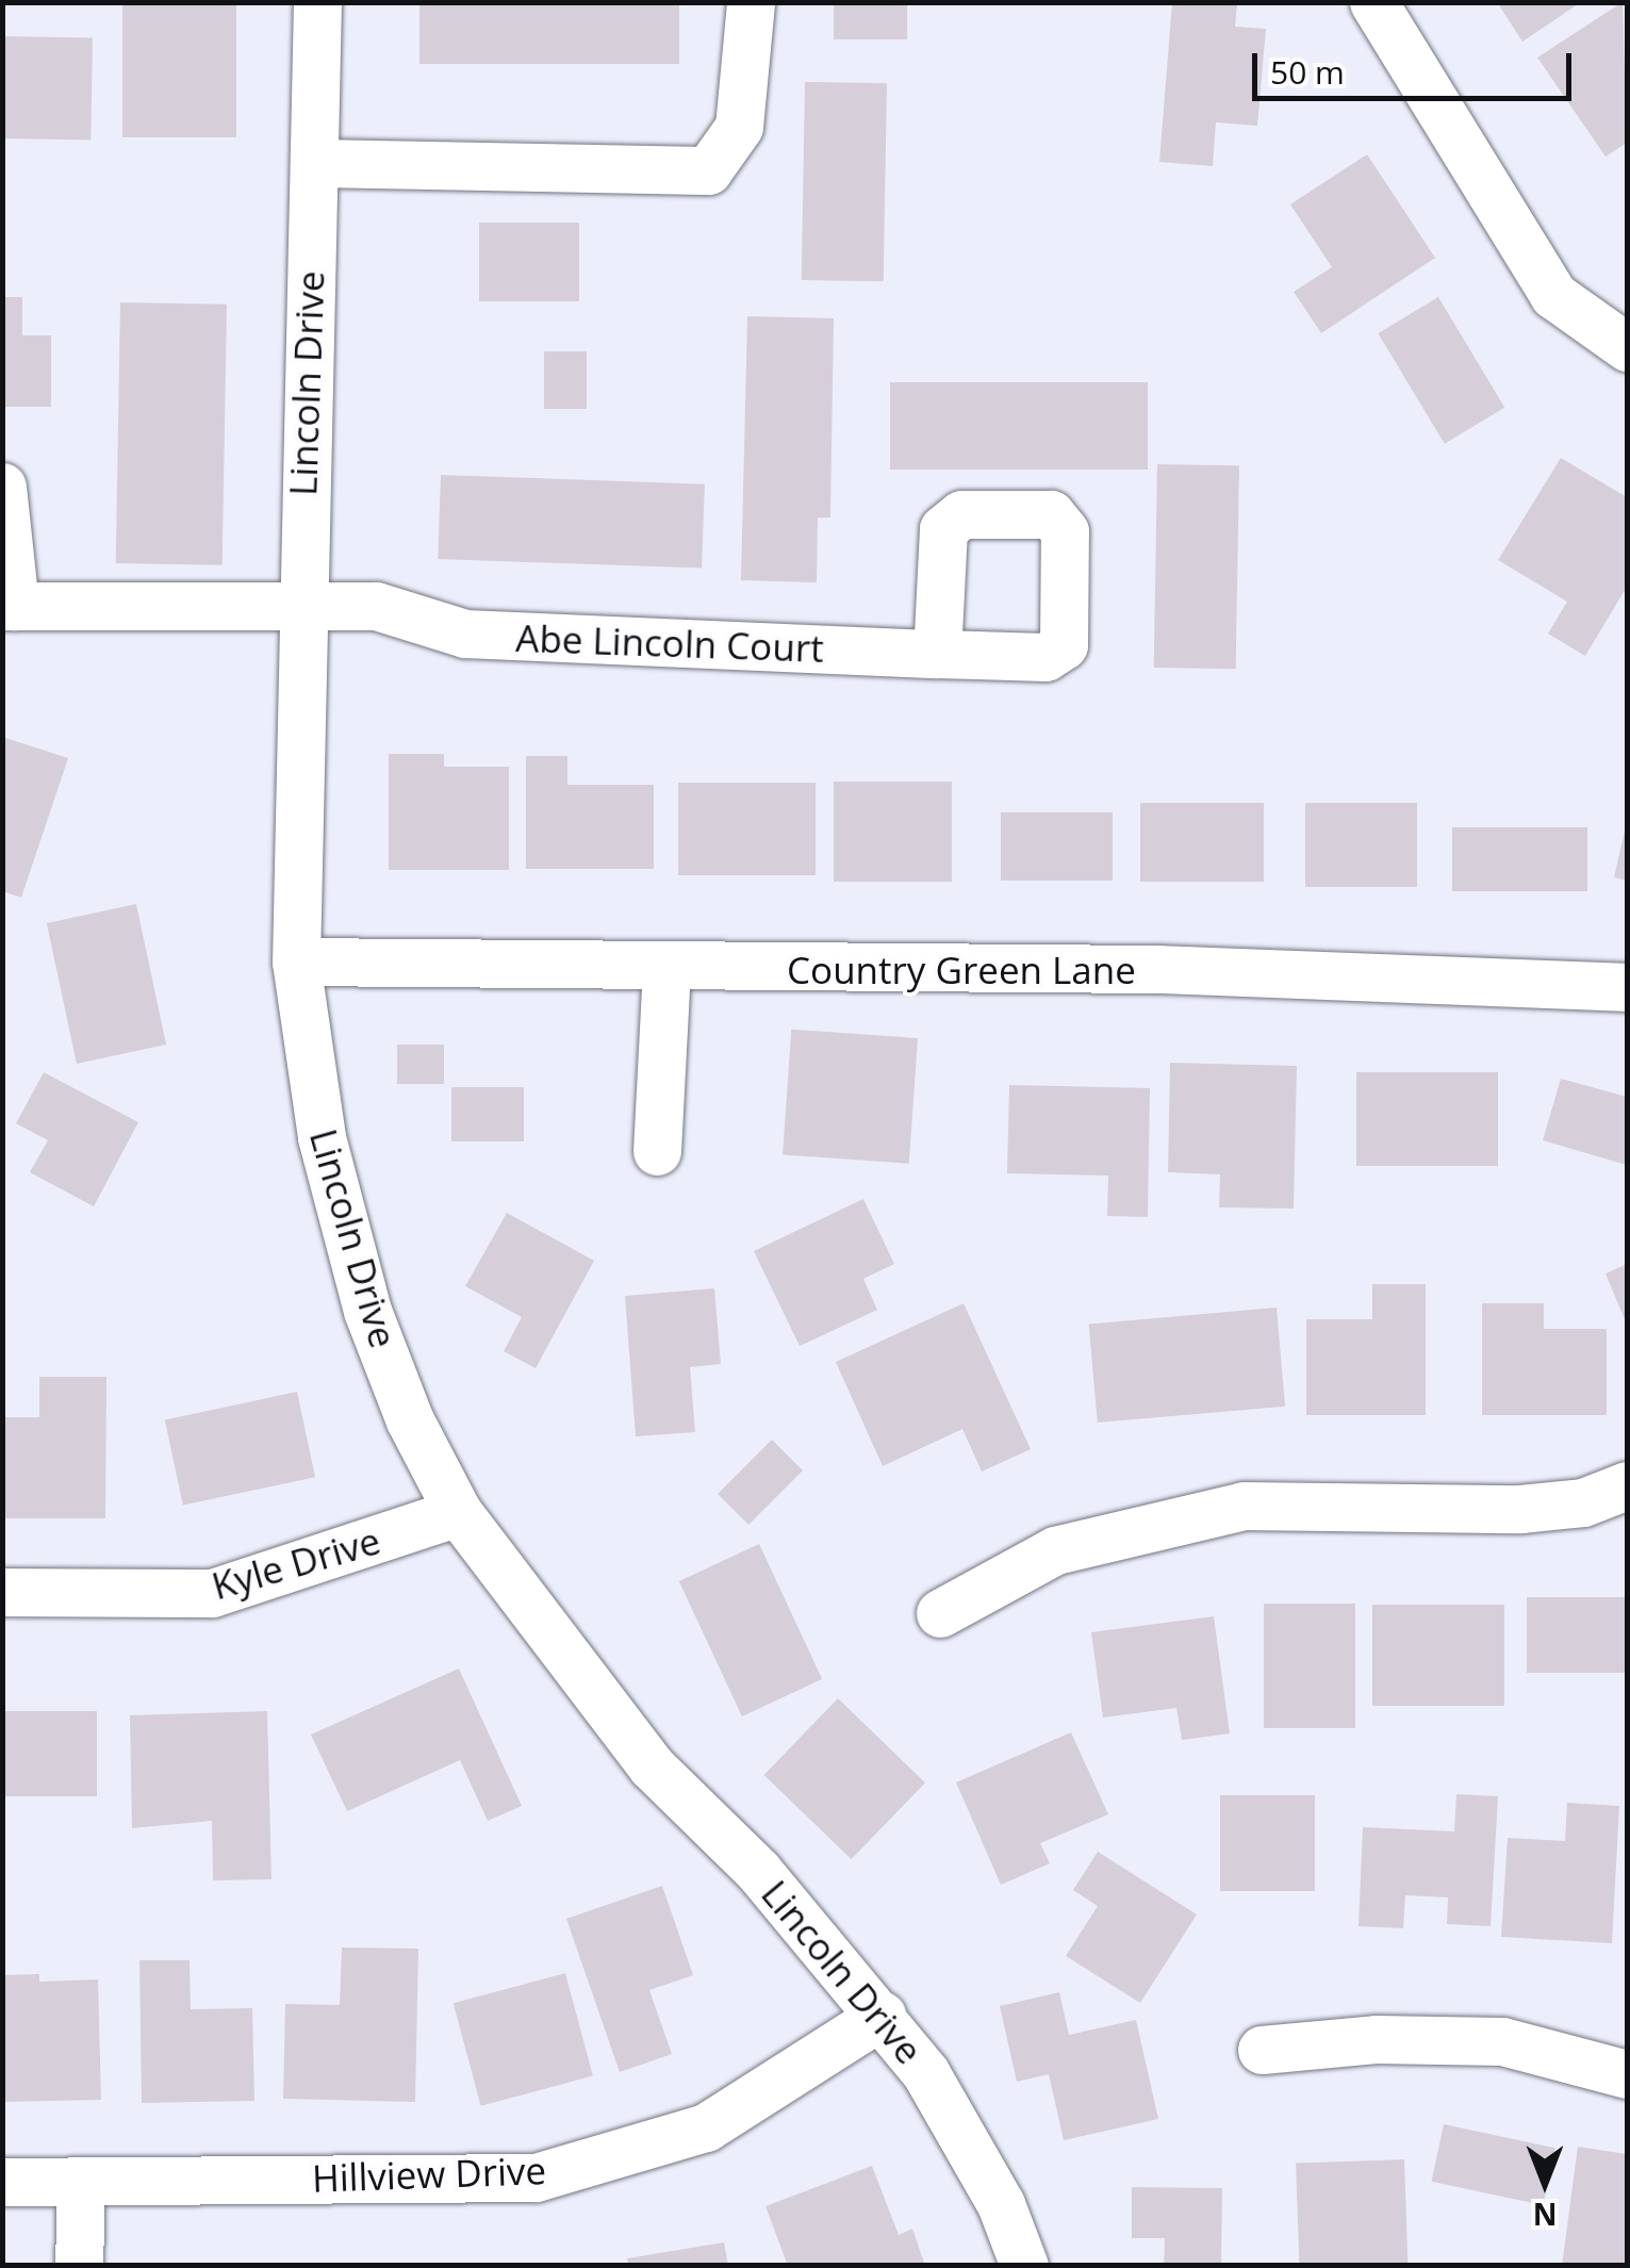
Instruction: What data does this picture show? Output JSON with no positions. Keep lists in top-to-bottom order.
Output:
{
  "streets": {
    "street": [
      "Lincoln Drive",
      "Abe Lincoln Court",
      "Country Green Lane",
      "Kyle Drive",
      "Hillview Drive"
    ]
  },
  "crossings": [
    ["Lincoln Drive", "Abe Lincoln Court"],
    ["Lincoln Drive", "Country Green Lane"],
    ["Lincoln Drive", "Kyle Drive"],
    ["Lincoln Drive", "Hillview Drive"]
  ],
  "scale_bar": "50 m",
  "north": "bottom"
}
